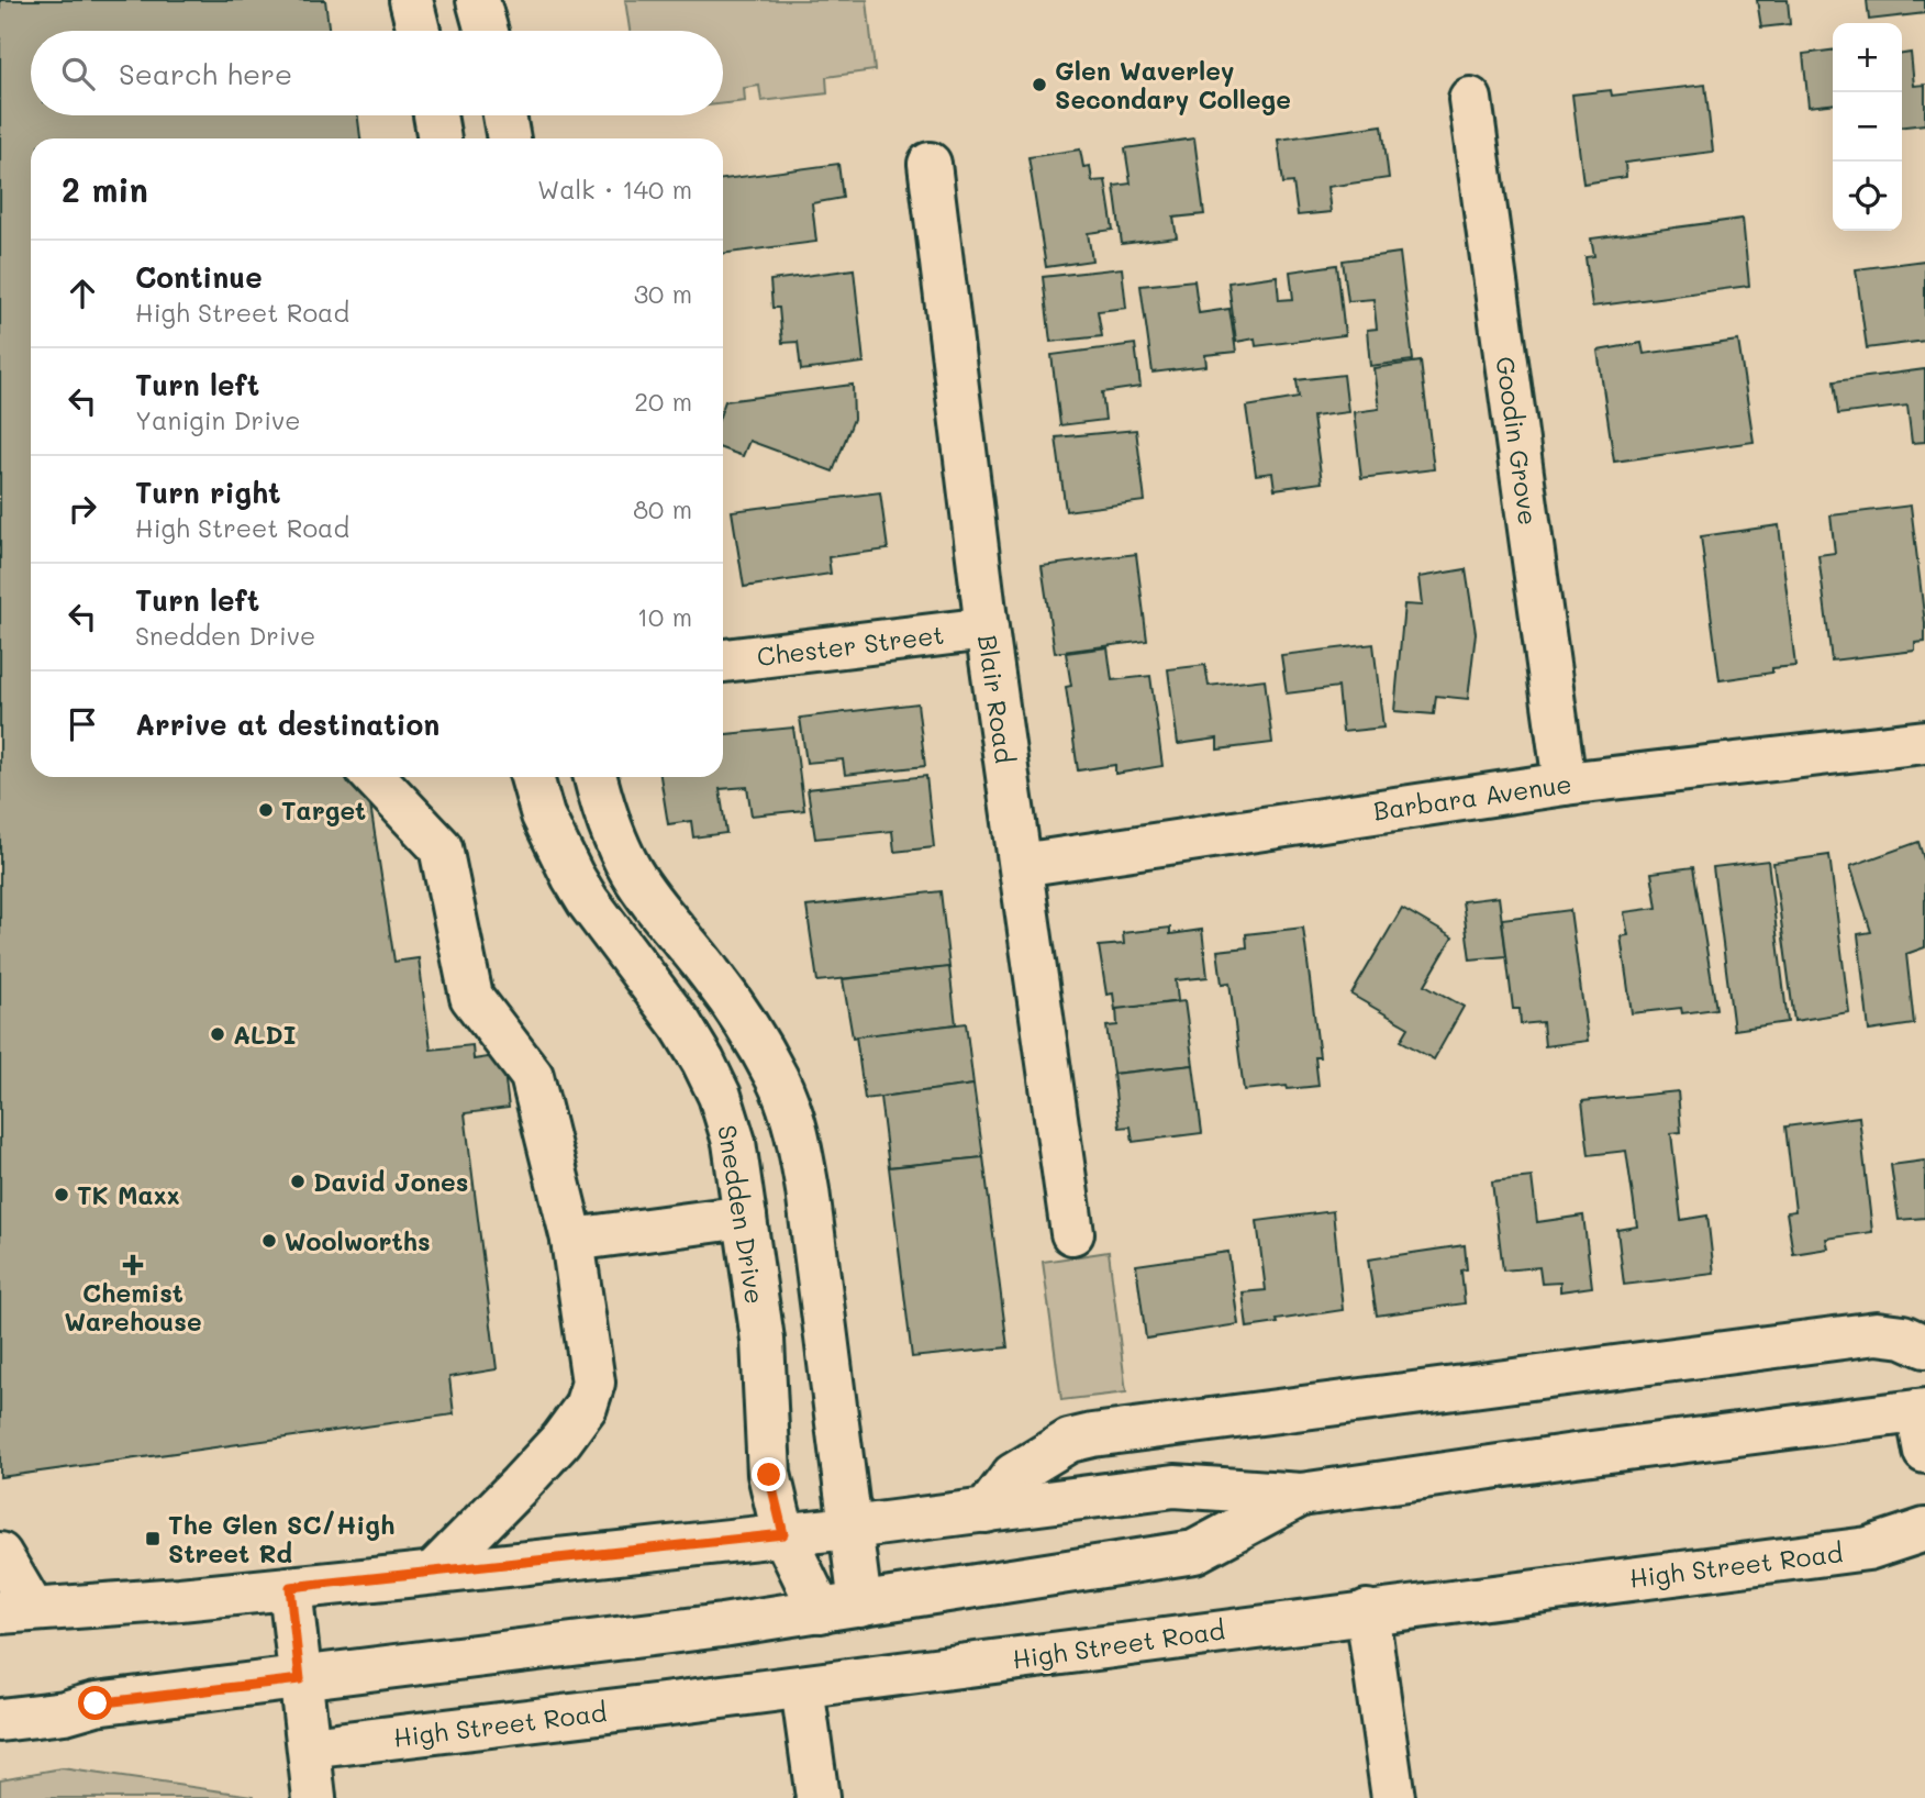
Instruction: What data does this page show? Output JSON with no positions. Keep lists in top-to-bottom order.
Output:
{
  "streets": {
    "street": [
      "Goodin Grove",
      "Chester Street",
      "Blair Road",
      "Barbara Avenue",
      "Snedden Drive",
      "High Street Road"
    ]
  },
  "crossings": [
    ["Goodin Grove", "Barbara Avenue"],
    ["Chester Street", "Blair Road"],
    ["Blair Road", "Barbara Avenue"]
  ],
  "places": {
    "other": [
      "Glen Waverley Secondary College",
      "Target",
      "ALDI",
      "David Jones",
      "TK Maxx",
      "Woolworths"
    ],
    "health": ["Chemist Warehouse"],
    "transit": ["The Glen SC/High Street Rd"]
  },
  "page": {
    "map_buttons": ["+", "−"],
    "search": "Search here",
    "heading": ["2 min", "Walk · 140 m"],
    "list": [
      ["Continue", "High Street Road", "30 m"],
      ["Turn left", "Yanigin Drive", "20 m"],
      ["Turn right", "High Street Road", "80 m"],
      ["Turn left", "Snedden Drive", "10 m"],
      "Arrive at destination"
    ]
  }
}
